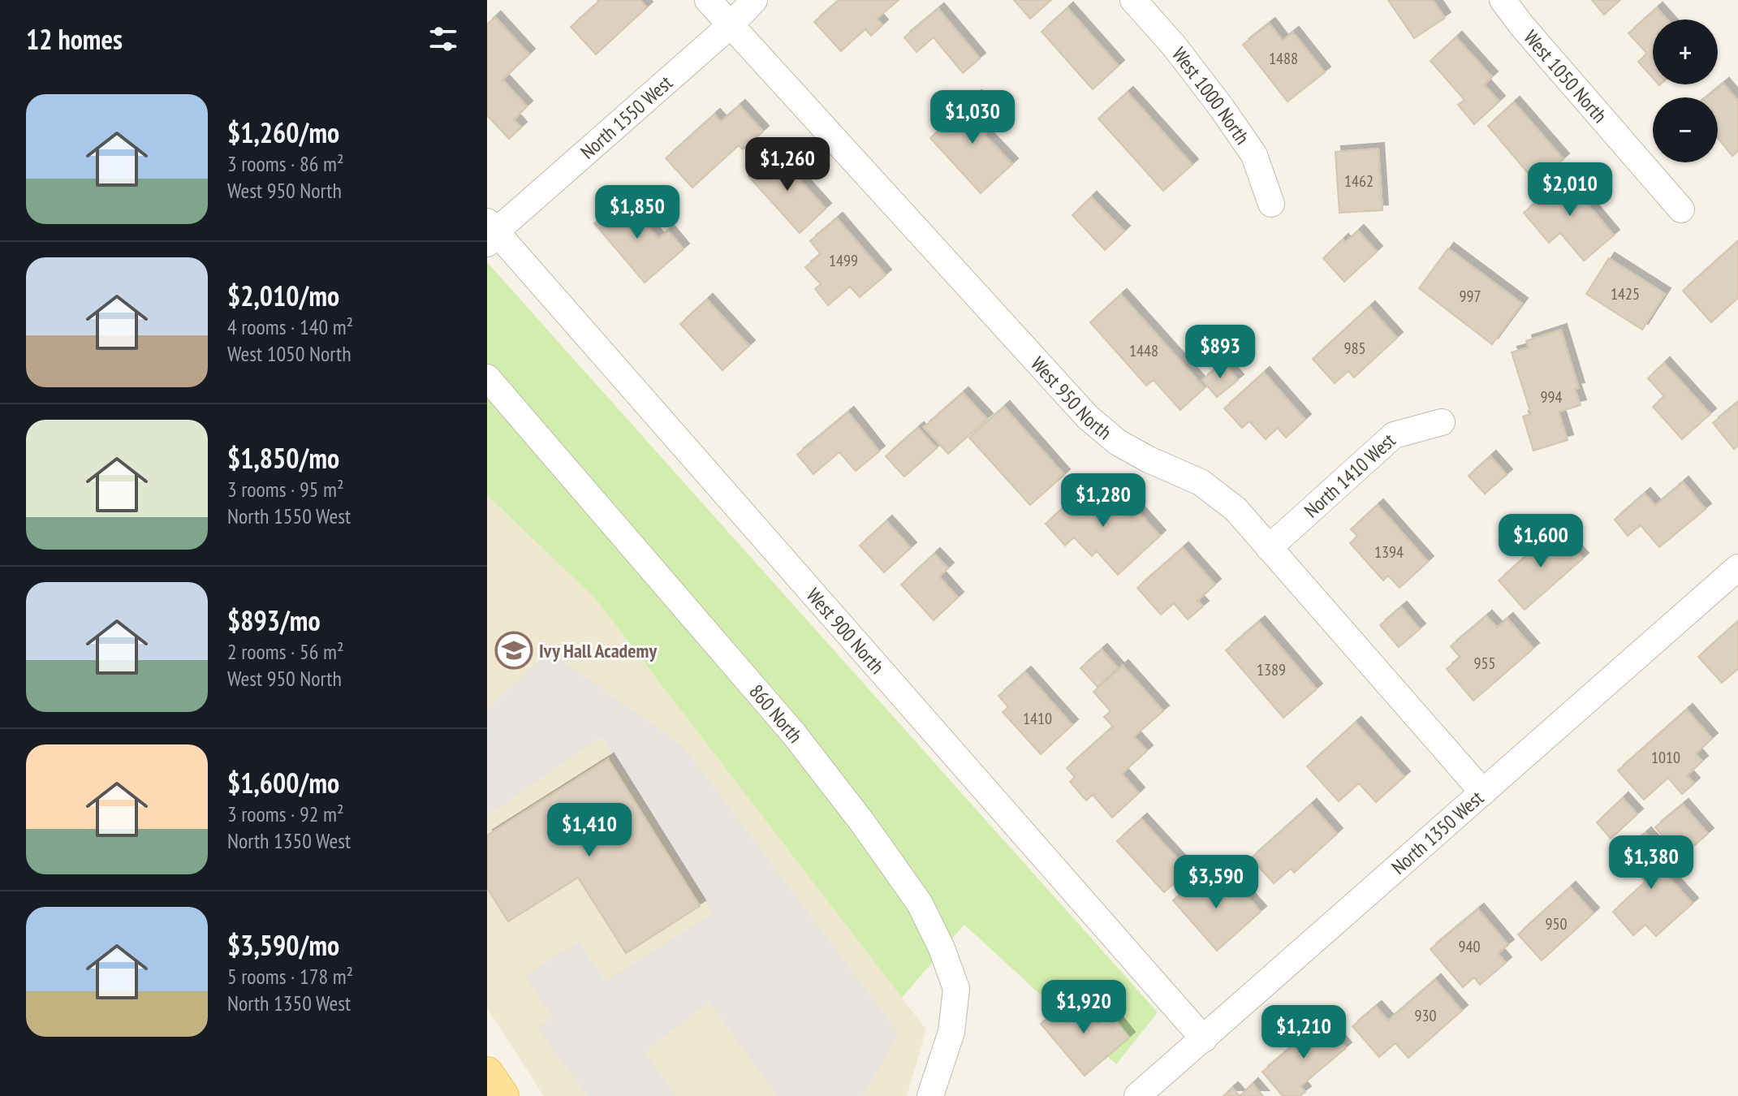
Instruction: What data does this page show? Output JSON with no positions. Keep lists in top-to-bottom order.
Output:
{
  "streets": {
    "street": [
      "West 1050 North",
      "West 1000 North",
      "North 1550 West",
      "West 950 North",
      "North 1410 West",
      "West 900 North",
      "860 North",
      "North 1350 West"
    ]
  },
  "crossings": [
    ["North 1550 West", "West 950 North"],
    ["North 1550 West", "West 900 North"],
    ["West 950 North", "North 1410 West"],
    ["West 950 North", "North 1350 West"],
    ["West 900 North", "North 1350 West"]
  ],
  "places": {
    "school or university": ["Ivy Hall Academy"]
  },
  "house_numbers": [
    "1488",
    "1462",
    "1499",
    "1425",
    "997",
    "985",
    "1448",
    "994",
    "1394",
    "955",
    "1389",
    "1410",
    "1010",
    "950",
    "940",
    "930"
  ],
  "page": {
    "heading": "12 homes",
    "map_buttons": ["+", "−"],
    "list": [
      {
        "name": "$1,260/mo",
        "note": "3 rooms · 86 m² · West 950 North"
      },
      {
        "name": "$2,010/mo",
        "note": "4 rooms · 140 m² · West 1050 North"
      },
      {
        "name": "$1,850/mo",
        "note": "3 rooms · 95 m² · North 1550 West"
      },
      {
        "name": "$893/mo",
        "note": "2 rooms · 56 m² · West 950 North"
      },
      {
        "name": "$1,600/mo",
        "note": "3 rooms · 92 m² · North 1350 West"
      },
      {
        "name": "$3,590/mo",
        "note": "5 rooms · 178 m² · North 1350 West"
      }
    ],
    "price": [
      "$1,030",
      "$1,260",
      "$2,010",
      "$1,850",
      "$893",
      "$1,280",
      "$1,600",
      "$1,410",
      "$1,380",
      "$3,590",
      "$1,920",
      "$1,210"
    ]
  }
}
